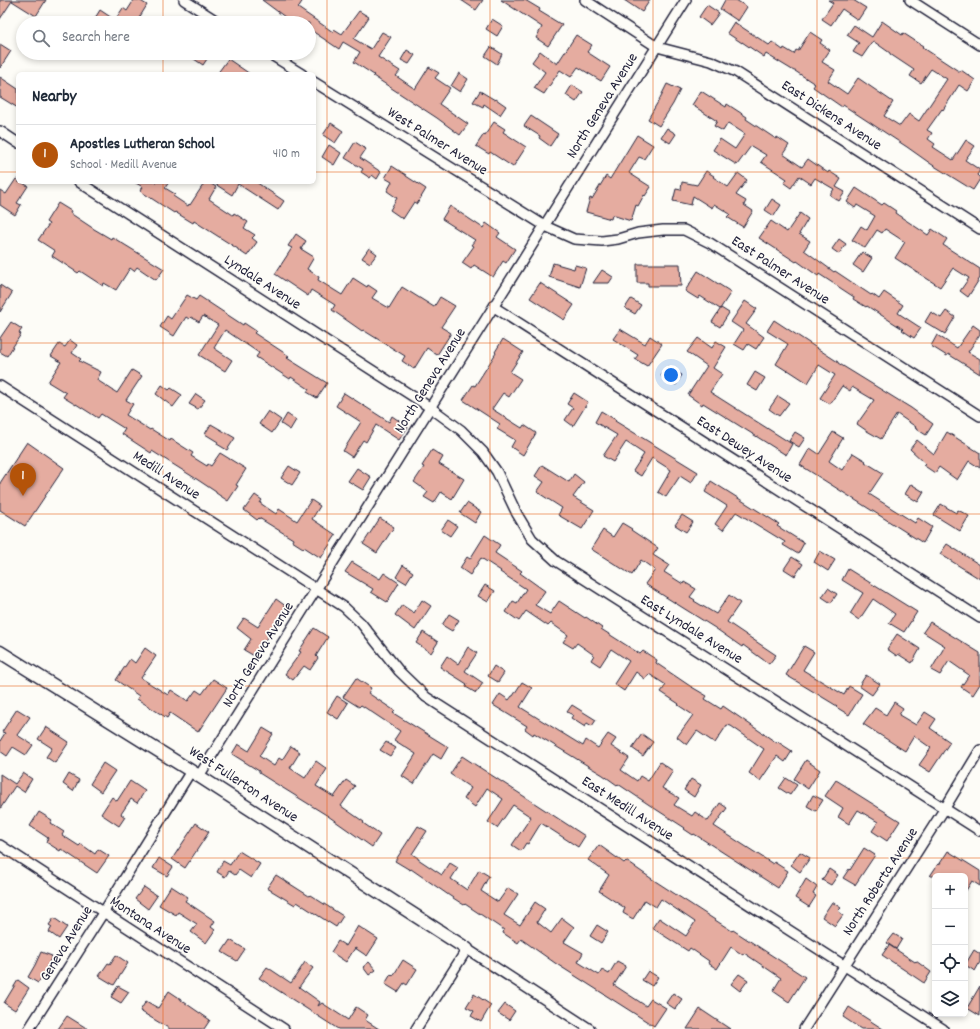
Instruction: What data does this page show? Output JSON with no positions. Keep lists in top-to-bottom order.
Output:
{
  "streets": {
    "street": [
      "North Geneva Avenue",
      "East Dickens Avenue",
      "West Palmer Avenue",
      "East Palmer Avenue",
      "Lyndale Avenue",
      "East Dewey Avenue",
      "Medill Avenue",
      "East Lyndale Avenue",
      "West Fullerton Avenue",
      "East Medill Avenue",
      "North Roberta Avenue",
      "Montana Avenue",
      "Geneva Avenue"
    ]
  },
  "crossings": [
    ["North Geneva Avenue", "East Dickens Avenue"],
    ["North Geneva Avenue", "West Palmer Avenue"],
    ["North Geneva Avenue", "East Palmer Avenue"],
    ["North Geneva Avenue", "Lyndale Avenue"],
    ["North Geneva Avenue", "East Dewey Avenue"],
    ["North Geneva Avenue", "Medill Avenue"],
    ["North Geneva Avenue", "East Lyndale Avenue"],
    ["North Geneva Avenue", "West Fullerton Avenue"],
    ["North Geneva Avenue", "East Medill Avenue"],
    ["North Geneva Avenue", "Geneva Avenue"],
    ["West Palmer Avenue", "East Palmer Avenue"],
    ["Lyndale Avenue", "East Lyndale Avenue"],
    ["Medill Avenue", "East Medill Avenue"],
    ["East Lyndale Avenue", "North Roberta Avenue"],
    ["West Fullerton Avenue", "Geneva Avenue"],
    ["East Medill Avenue", "North Roberta Avenue"],
    ["Montana Avenue", "Geneva Avenue"]
  ],
  "page": {
    "search": "Search here",
    "heading": "Nearby",
    "list": [
      {
        "mark": "1",
        "name": "Apostles Lutheran School",
        "note": "School · Medill Avenue",
        "value": "410 m"
      }
    ],
    "pins": "1",
    "map_buttons": ["+", "−"]
  }
}
